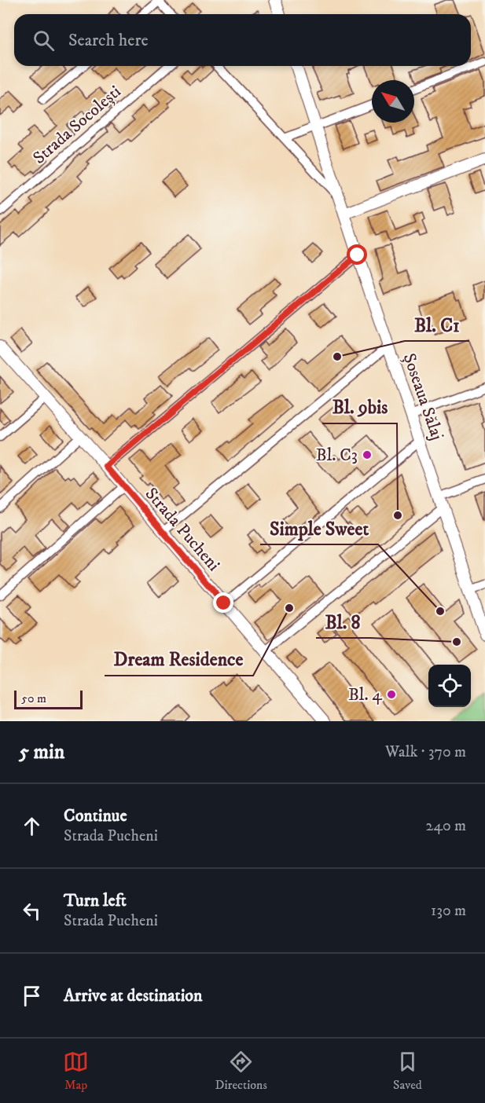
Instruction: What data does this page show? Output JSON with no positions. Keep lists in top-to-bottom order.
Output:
{
  "streets": {
    "street": ["Strada Socolești", "Șoseaua Sălaj", "Strada Pucheni"]
  },
  "places": [
    "Bl. C1",
    "Bl. C3",
    "Bl. 9bis",
    "Dream Residence",
    "Simple Sweet",
    "Bl. 8",
    "Bl. 4"
  ],
  "scale_bar": "50 m",
  "north": "top left",
  "page": {
    "search": "Search here",
    "scale": "50 m",
    "heading": ["5 min", "Walk · 370 m"],
    "list": [
      ["Continue", "Strada Pucheni", "240 m"],
      ["Turn left", "Strada Pucheni", "130 m"],
      "Arrive at destination"
    ],
    "nav": ["Map", "Directions", "Saved"]
  }
}
